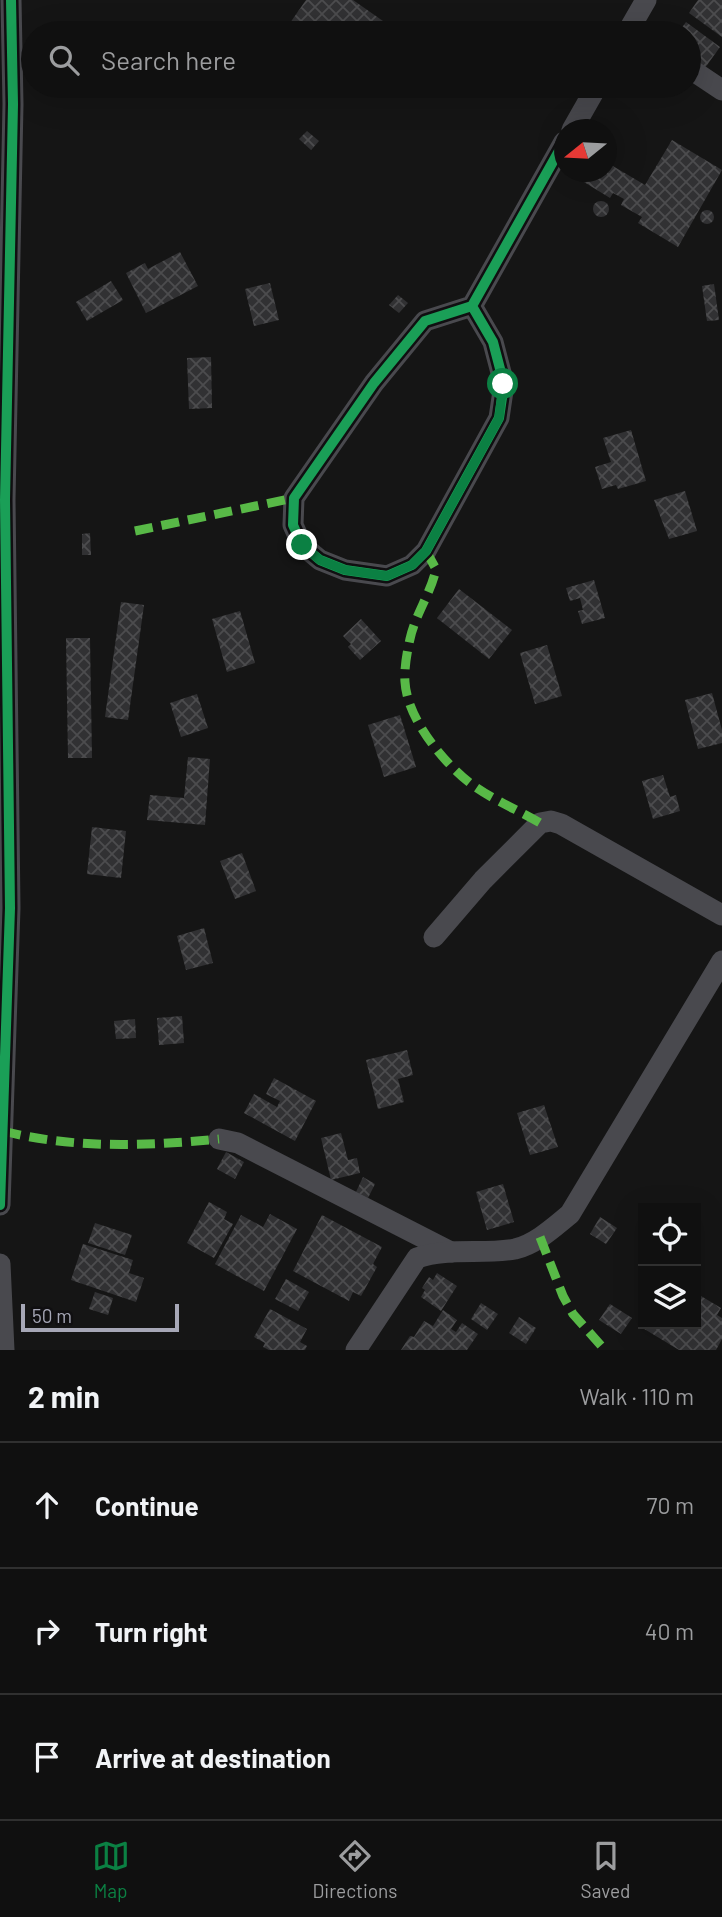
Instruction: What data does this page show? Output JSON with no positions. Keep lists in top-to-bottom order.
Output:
{
  "scale_bar": "50 m",
  "north": "left",
  "page": {
    "search": "Search here",
    "scale": "50 m",
    "heading": ["2 min", "Walk · 110 m"],
    "list": [
      ["Continue", "70 m"],
      ["Turn right", "40 m"],
      "Arrive at destination"
    ],
    "nav": ["Map", "Directions", "Saved"]
  }
}
